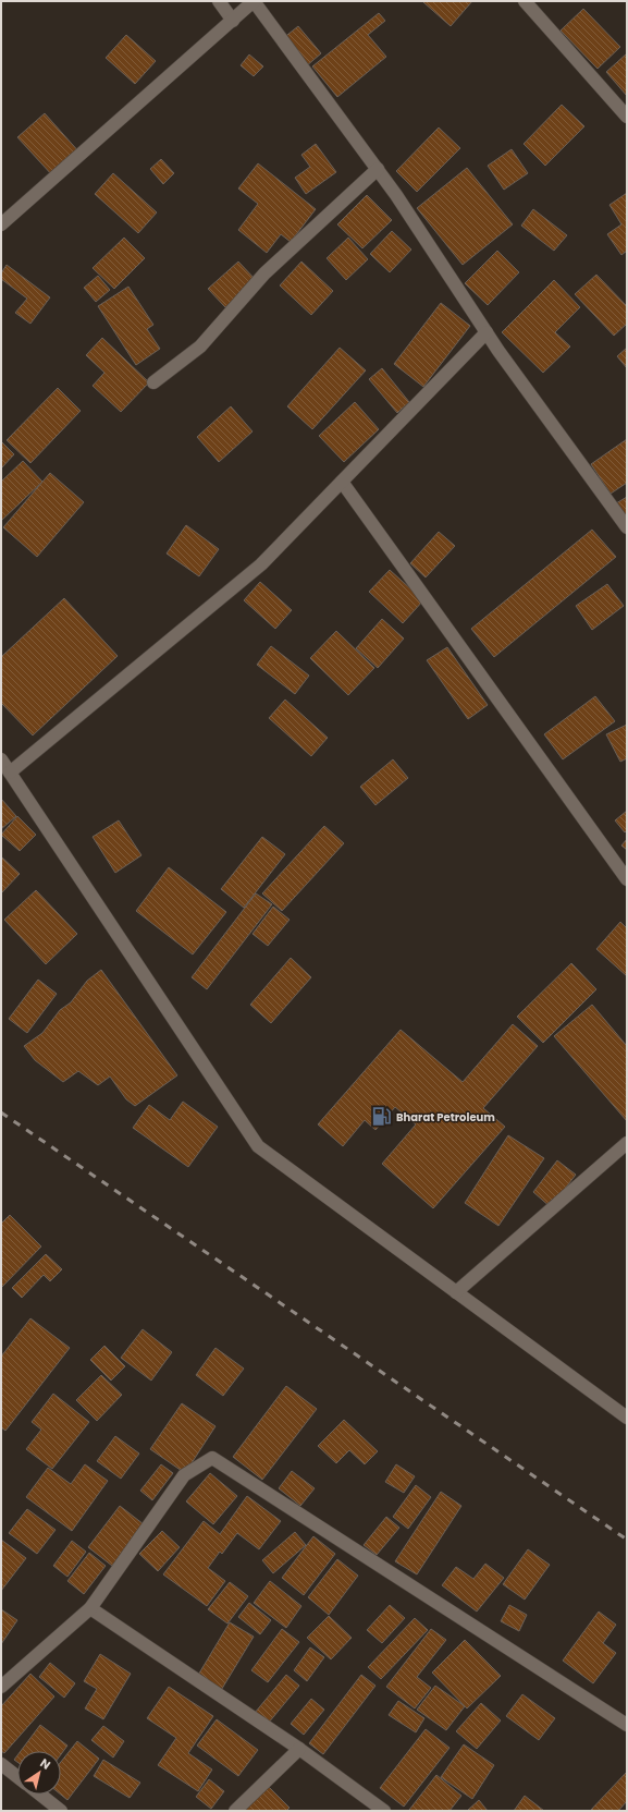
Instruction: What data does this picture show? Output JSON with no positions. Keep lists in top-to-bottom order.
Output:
{
  "places": {
    "fuel station": ["Bharat Petroleum"]
  },
  "north": "top right"
}
